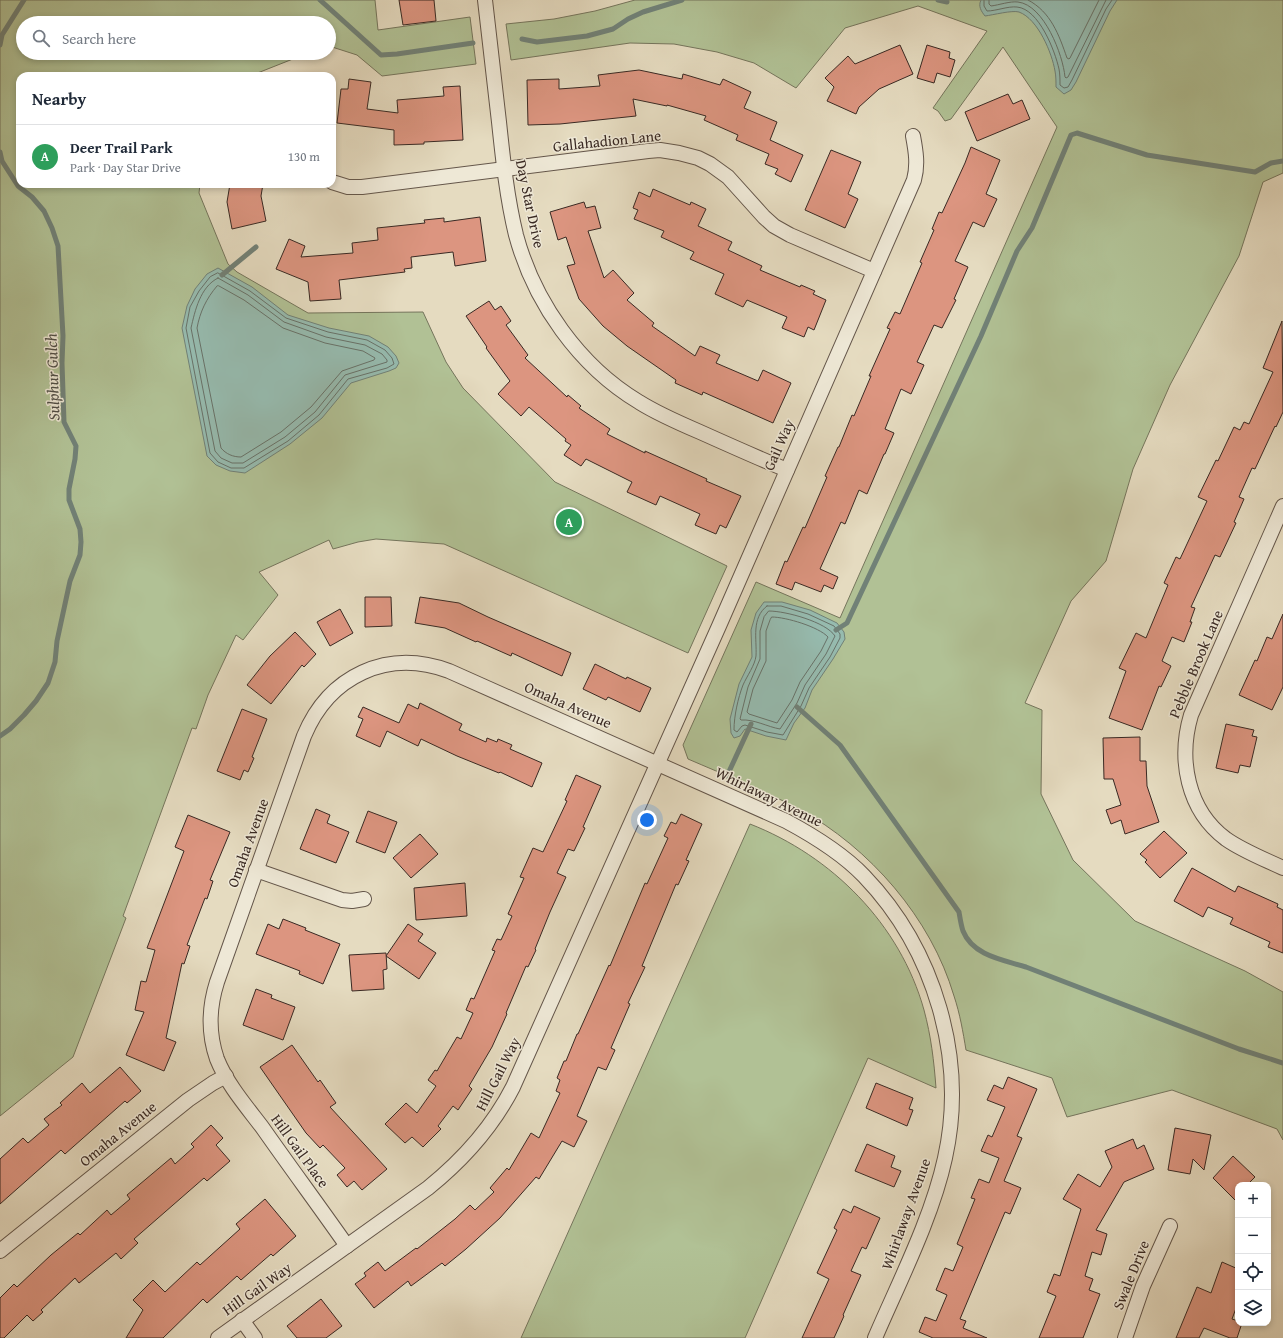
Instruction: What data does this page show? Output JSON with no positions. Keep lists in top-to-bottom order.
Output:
{
  "streets": {
    "street": [
      "Gallahadion Lane",
      "Day Star Drive",
      "Gail Way",
      "Pebble Brook Lane",
      "Omaha Avenue",
      "Whirlaway Avenue",
      "Hill Gail Way",
      "Hill Gail Place",
      "Swale Drive"
    ]
  },
  "crossings": [
    ["Gallahadion Lane", "Day Star Drive"],
    ["Gallahadion Lane", "Gail Way"],
    ["Day Star Drive", "Gail Way"],
    ["Gail Way", "Omaha Avenue"],
    ["Gail Way", "Whirlaway Avenue"],
    ["Gail Way", "Hill Gail Way"],
    ["Omaha Avenue", "Whirlaway Avenue"],
    ["Omaha Avenue", "Hill Gail Way"],
    ["Omaha Avenue", "Hill Gail Place"],
    ["Whirlaway Avenue", "Hill Gail Way"],
    ["Hill Gail Way", "Hill Gail Place"]
  ],
  "water": ["Sulphur Gulch"],
  "page": {
    "search": "Search here",
    "heading": "Nearby",
    "list": [
      {
        "mark": "A",
        "name": "Deer Trail Park",
        "note": "Park · Day Star Drive",
        "value": "130 m"
      }
    ],
    "pins": "A",
    "map_buttons": ["+", "−"]
  }
}
